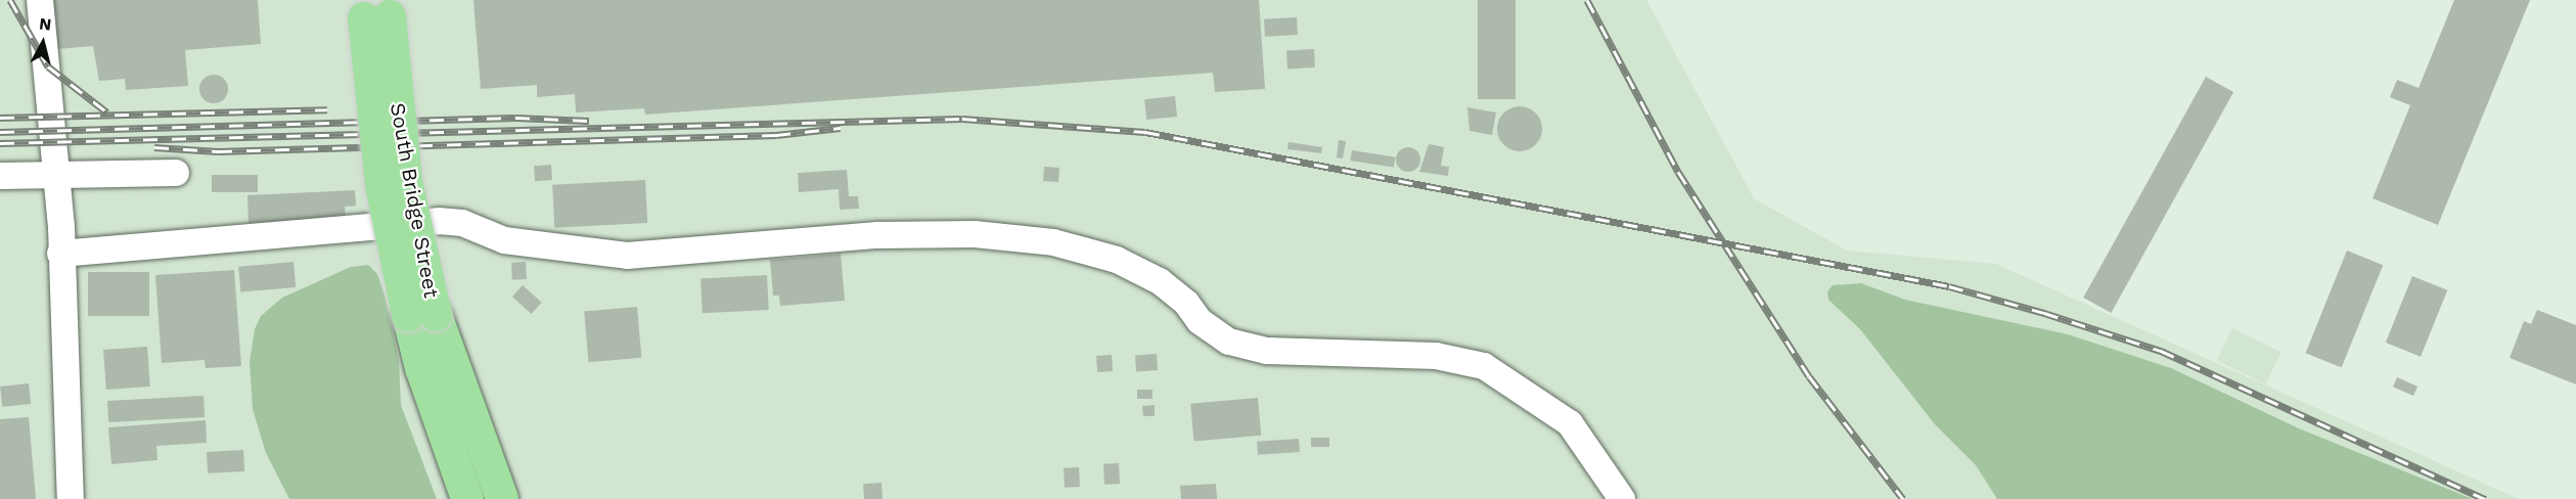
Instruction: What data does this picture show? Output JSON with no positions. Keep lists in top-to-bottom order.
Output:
{
  "streets": {
    "main road": ["South Bridge Street"]
  },
  "north": "top"
}
